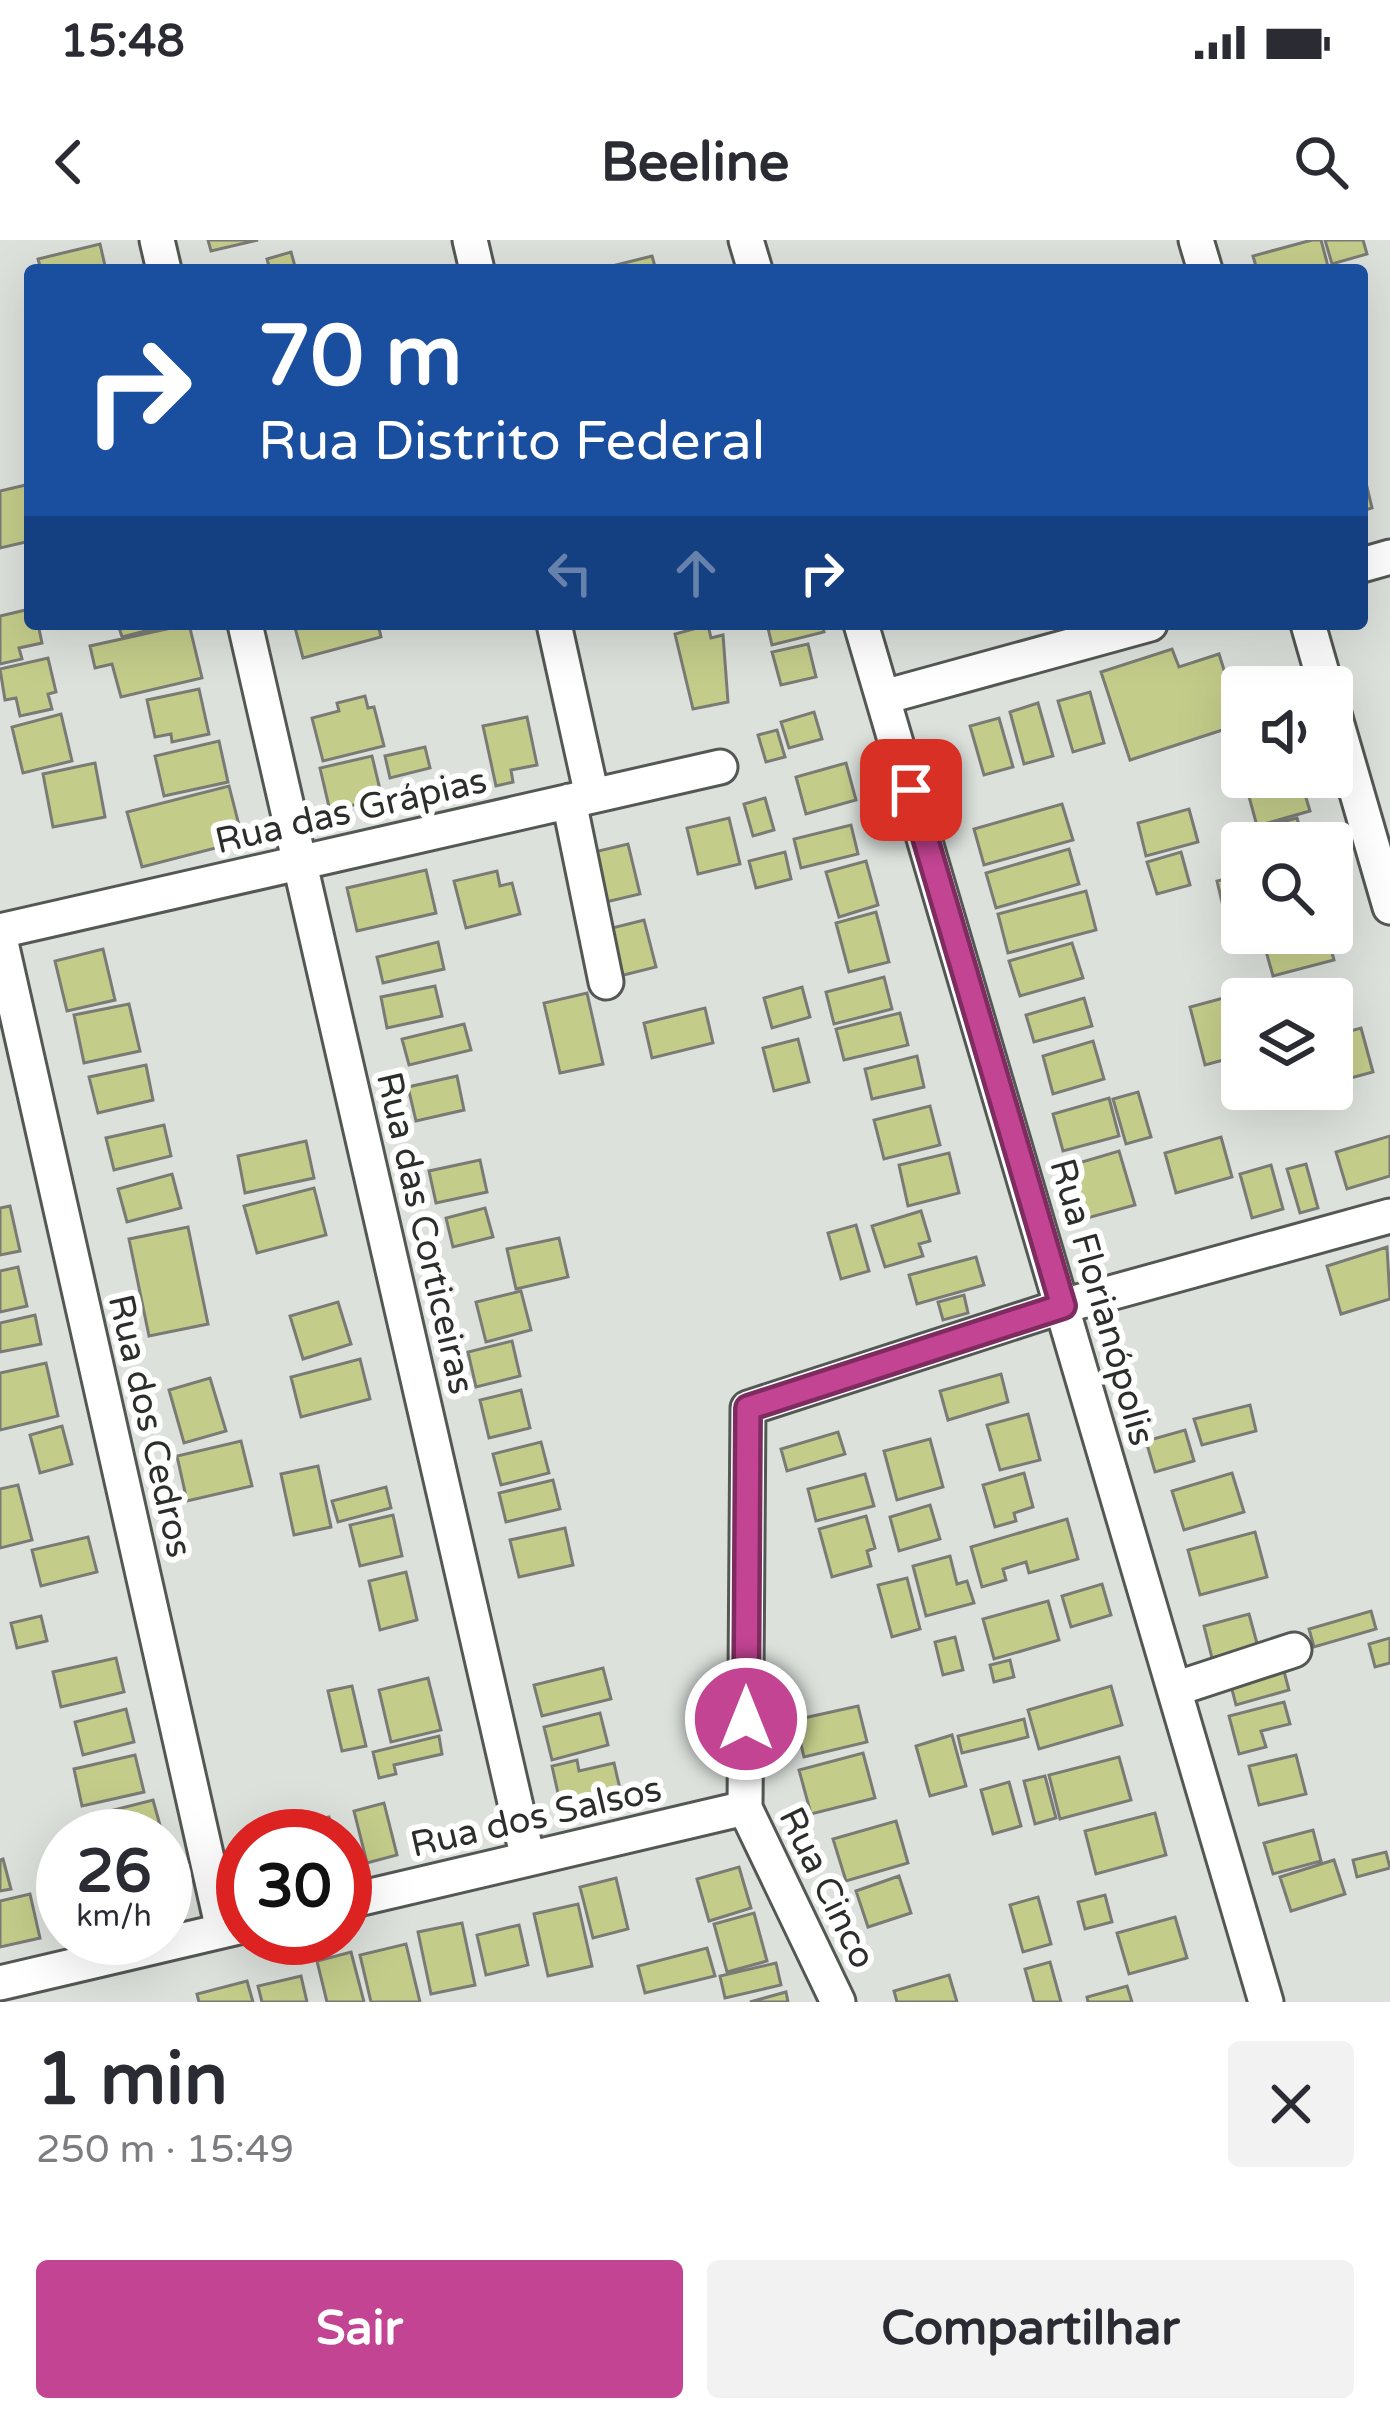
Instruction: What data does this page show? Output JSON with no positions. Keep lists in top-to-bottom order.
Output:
{
  "streets": {
    "street": [
      "Rua das Grápias",
      "Rua das Corticeiras",
      "Rua Florianópolis",
      "Rua dos Cedros",
      "Rua dos Salsos",
      "Rua Cinco"
    ]
  },
  "crossings": [
    ["Rua das Grápias", "Rua das Corticeiras"],
    ["Rua das Grápias", "Rua dos Cedros"],
    ["Rua das Corticeiras", "Rua dos Salsos"],
    ["Rua dos Salsos", "Rua Cinco"]
  ],
  "page": {
    "status": "15:48",
    "header": "Beeline",
    "turn": ["70 m", "Rua Distrito Federal"],
    "speed": "26 km/h",
    "limit": "30",
    "heading": ["1 min", "250 m · 15:49"],
    "buttons": ["Sair", "Compartilhar"]
  }
}
